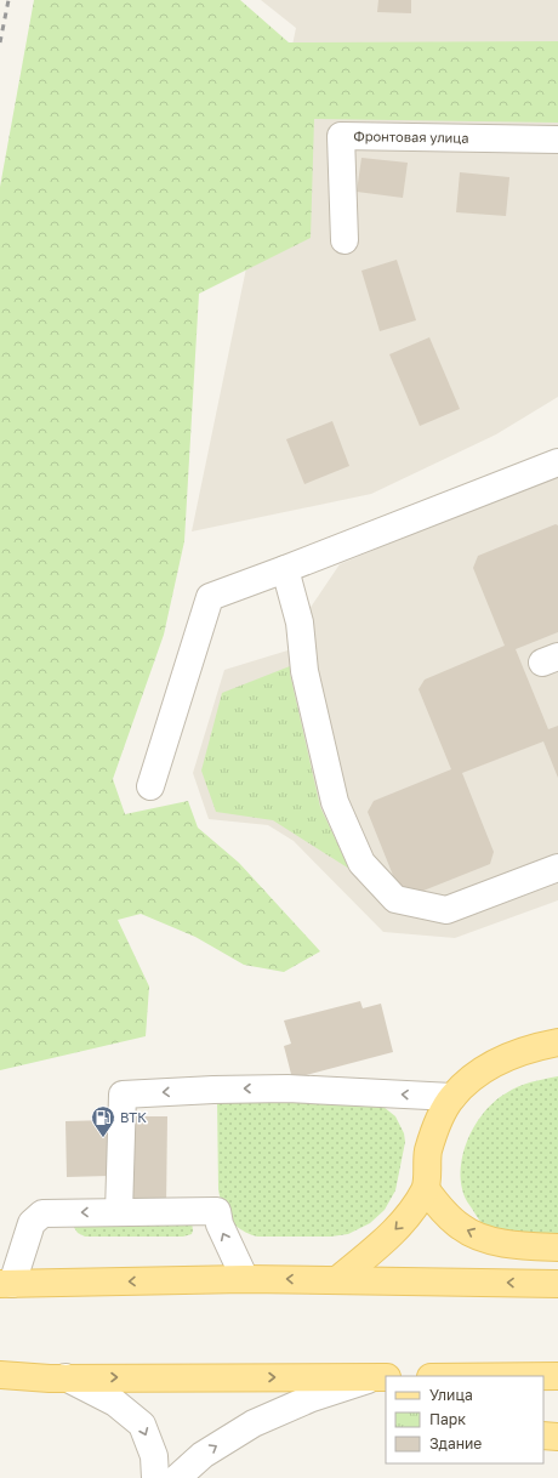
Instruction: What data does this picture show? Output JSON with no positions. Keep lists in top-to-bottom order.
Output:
{
  "streets": {
    "street": ["Фронтовая улица"]
  },
  "places": {
    "fuel station": ["ВТК"]
  },
  "legend": ["Улица", "Парк", "Здание"]
}
